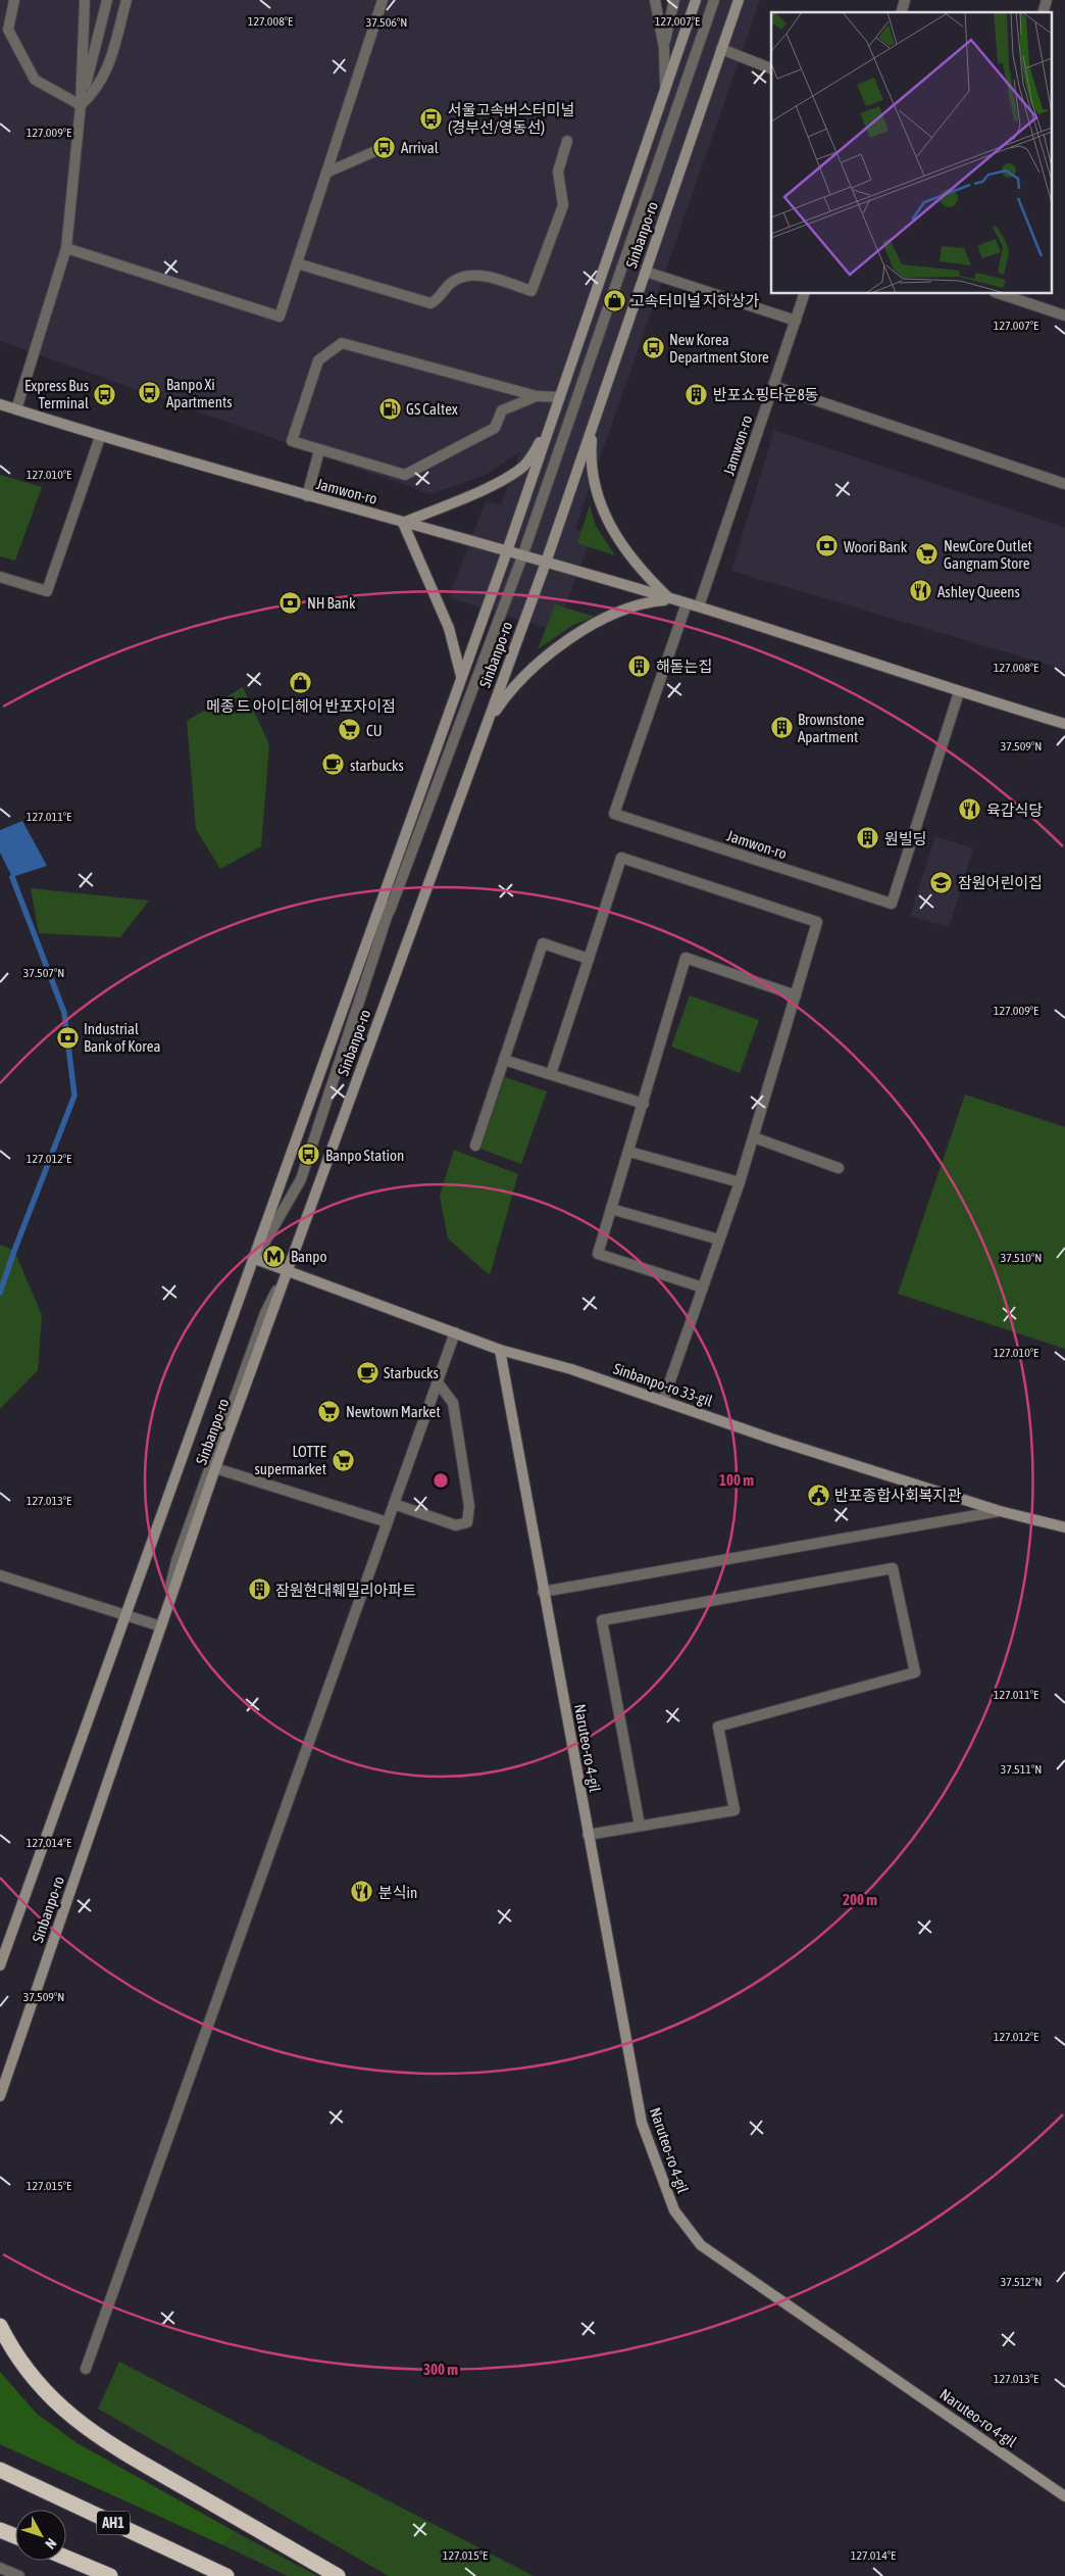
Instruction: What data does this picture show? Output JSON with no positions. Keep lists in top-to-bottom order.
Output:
{
  "streets": {
    "highway": ["AH1"],
    "main road": [
      "Sinbanpo-ro",
      "Jamwon-ro",
      "Sinbanpo-ro 33-gil",
      "Naruteo-ro 4-gil"
    ]
  },
  "crossings": [
    ["Sinbanpo-ro", "Jamwon-ro"],
    ["Sinbanpo-ro", "Sinbanpo-ro 33-gil"],
    ["Sinbanpo-ro 33-gil", "Naruteo-ro 4-gil"]
  ],
  "places": {
    "bus stop": [
      "서울고속버스터미널 (경부선/영동선)",
      "Arrival",
      "New Korea Department Store",
      "Banpo Xi Apartments",
      "Express Bus Terminal",
      "Banpo Station"
    ],
    "shop": ["고속터미널 지하상가", "메종 드 아이디헤어 반포자이점"],
    "building": [
      "반포쇼핑타운8동",
      "해돋는집",
      "Brownstone Apartment",
      "원빌딩",
      "잠원현대훼밀리아파트"
    ],
    "fuel station": ["GS Caltex"],
    "bank": ["Woori Bank", "NH Bank", "Industrial Bank of Korea"],
    "supermarket": [
      "NewCore Outlet Gangnam Store",
      "CU",
      "Newtown Market",
      "LOTTE supermarket"
    ],
    "restaurant": ["Ashley Queens", "육갑식당", "분식in"],
    "cafe": ["starbucks", "Starbucks"],
    "school or university": ["잠원어린이집"],
    "metro station": ["Banpo"],
    "public building": ["반포종합사회복지관"]
  },
  "north": "bottom right",
  "coordinates": [
    "127.008°E",
    "127.007°E",
    "37.506°N",
    "127.009°E",
    "127.010°E",
    "37.509°N",
    "127.011°E",
    "37.507°N",
    "127.012°E",
    "37.510°N",
    "127.013°E",
    "37.511°N",
    "127.014°E",
    "127.015°E",
    "37.512°N"
  ],
  "rings": ["100 m", "200 m", "300 m"]
}
